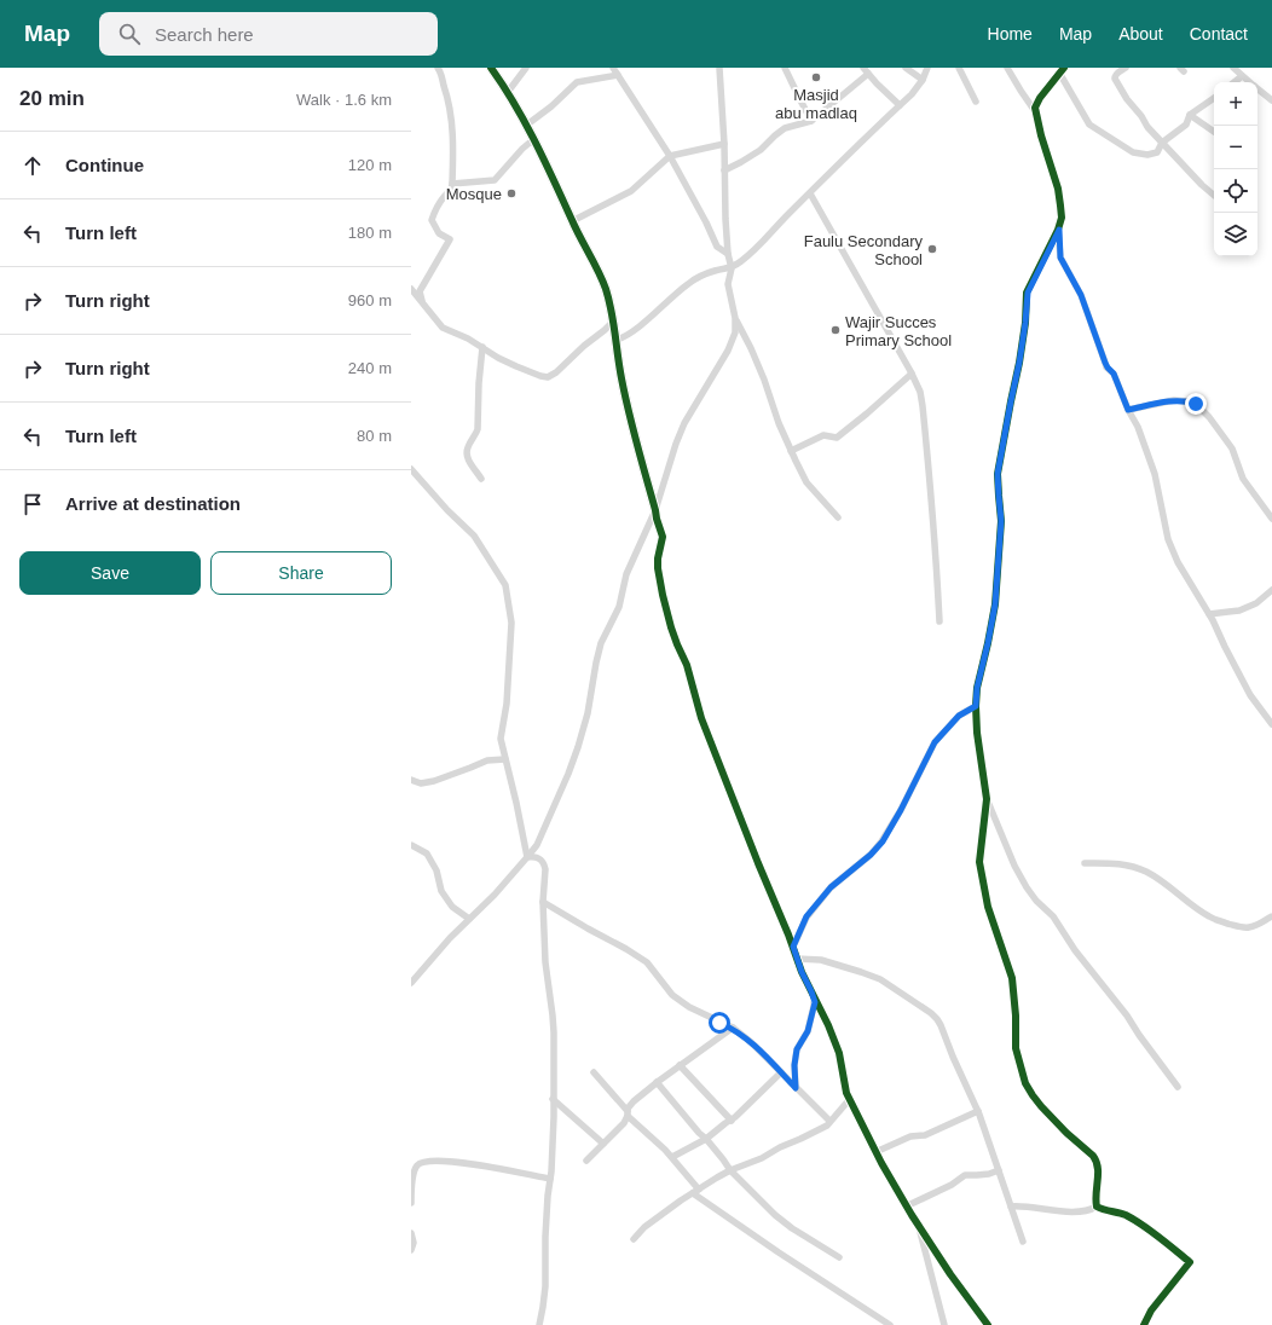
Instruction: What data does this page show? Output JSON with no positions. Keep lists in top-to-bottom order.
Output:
{
  "places": [
    "Masjid abu madlaq",
    "Mosque",
    "Faulu Secondary School",
    "Wajir Succes Primary School"
  ],
  "page": {
    "header": "Map",
    "search": "Search here",
    "nav": [
      "Home",
      "Map",
      "About",
      "Contact"
    ],
    "heading": ["20 min", "Walk · 1.6 km"],
    "map_buttons": ["+", "−"],
    "list": [
      ["Continue", "120 m"],
      ["Turn left", "180 m"],
      ["Turn right", "960 m"],
      ["Turn right", "240 m"],
      ["Turn left", "80 m"],
      "Arrive at destination"
    ],
    "buttons": ["Save", "Share"]
  }
}
